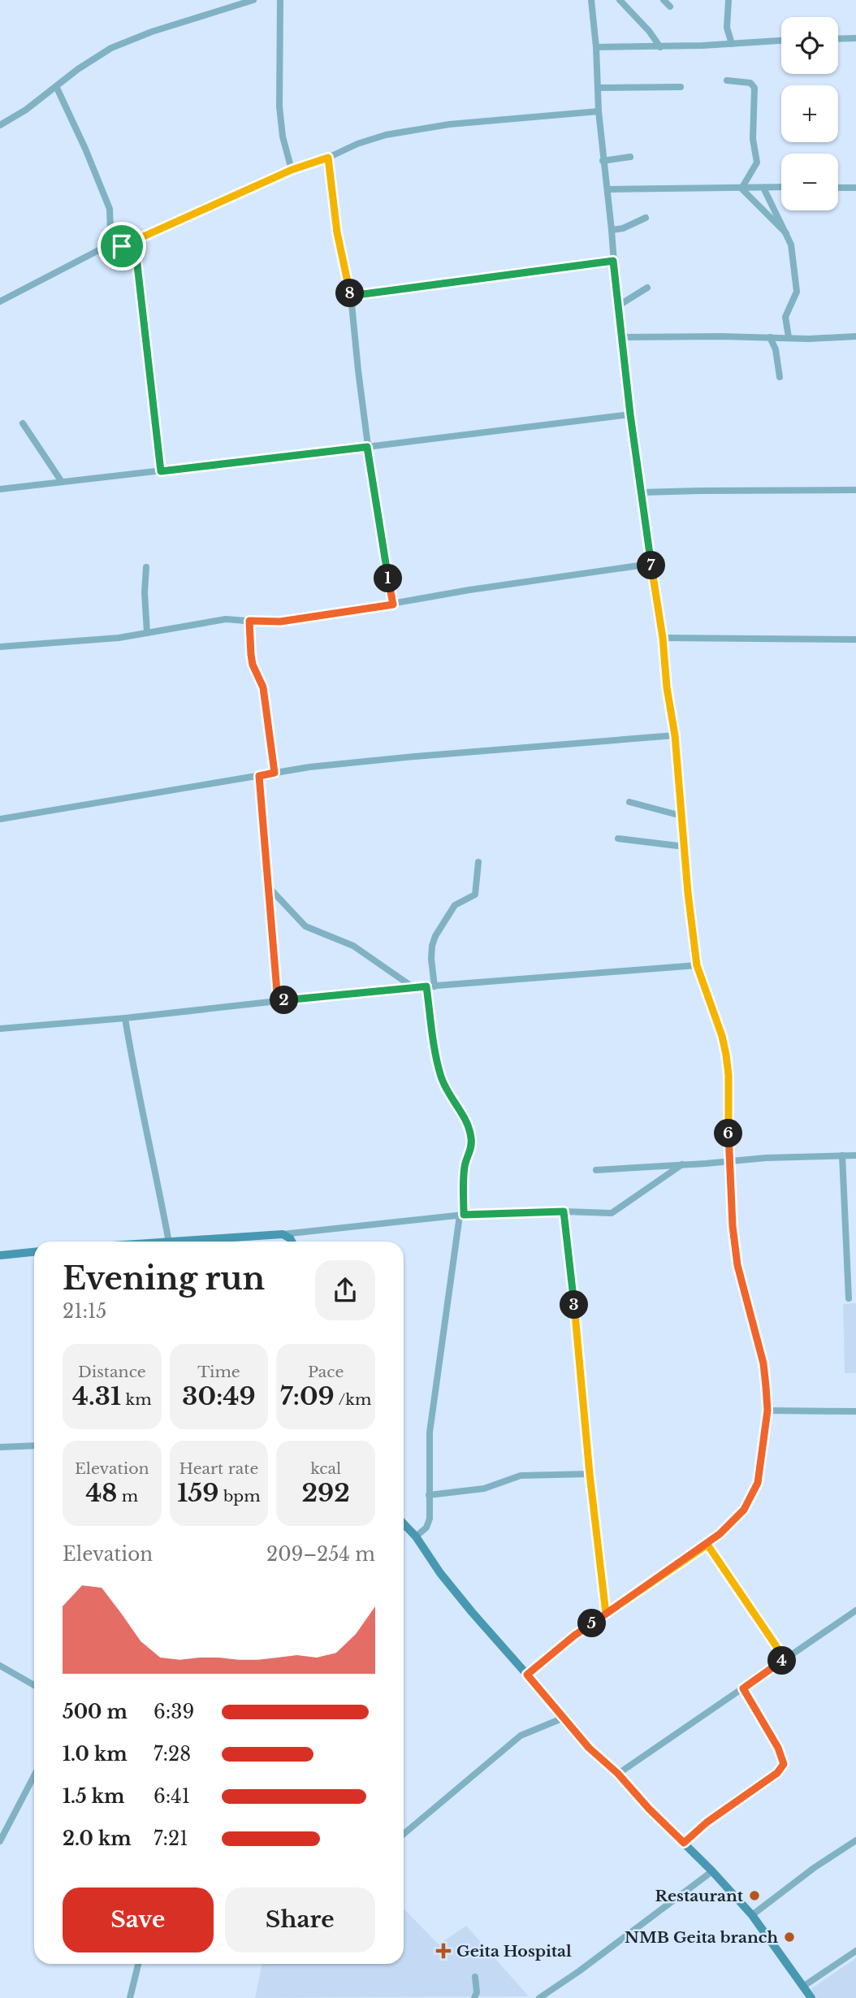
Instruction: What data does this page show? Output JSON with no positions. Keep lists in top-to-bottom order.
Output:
{
  "places": {
    "other": ["Restaurant", "NMB Geita branch"],
    "health": ["Geita Hospital"]
  },
  "page": {
    "map_buttons": ["+", "−"],
    "pins": [
      "8",
      "7",
      "1",
      "2",
      "6",
      "3",
      "5",
      "4"
    ],
    "heading": ["Evening run", "21:15"],
    "stats": [
      ["Distance", "4.31 km"],
      ["Time", "30:49"],
      ["Pace", "7:09 /km"],
      ["Elevation", "48 m"],
      ["Heart rate", "159 bpm"],
      ["kcal", "292"]
    ],
    "chart": ["Elevation", "209–254 m"],
    "list": [
      {
        "name": "500 m",
        "note": "6:39"
      },
      {
        "name": "1.0 km",
        "note": "7:28"
      },
      {
        "name": "1.5 km",
        "note": "6:41"
      },
      {
        "name": "2.0 km",
        "note": "7:21"
      }
    ],
    "buttons": ["Save", "Share"]
  }
}
